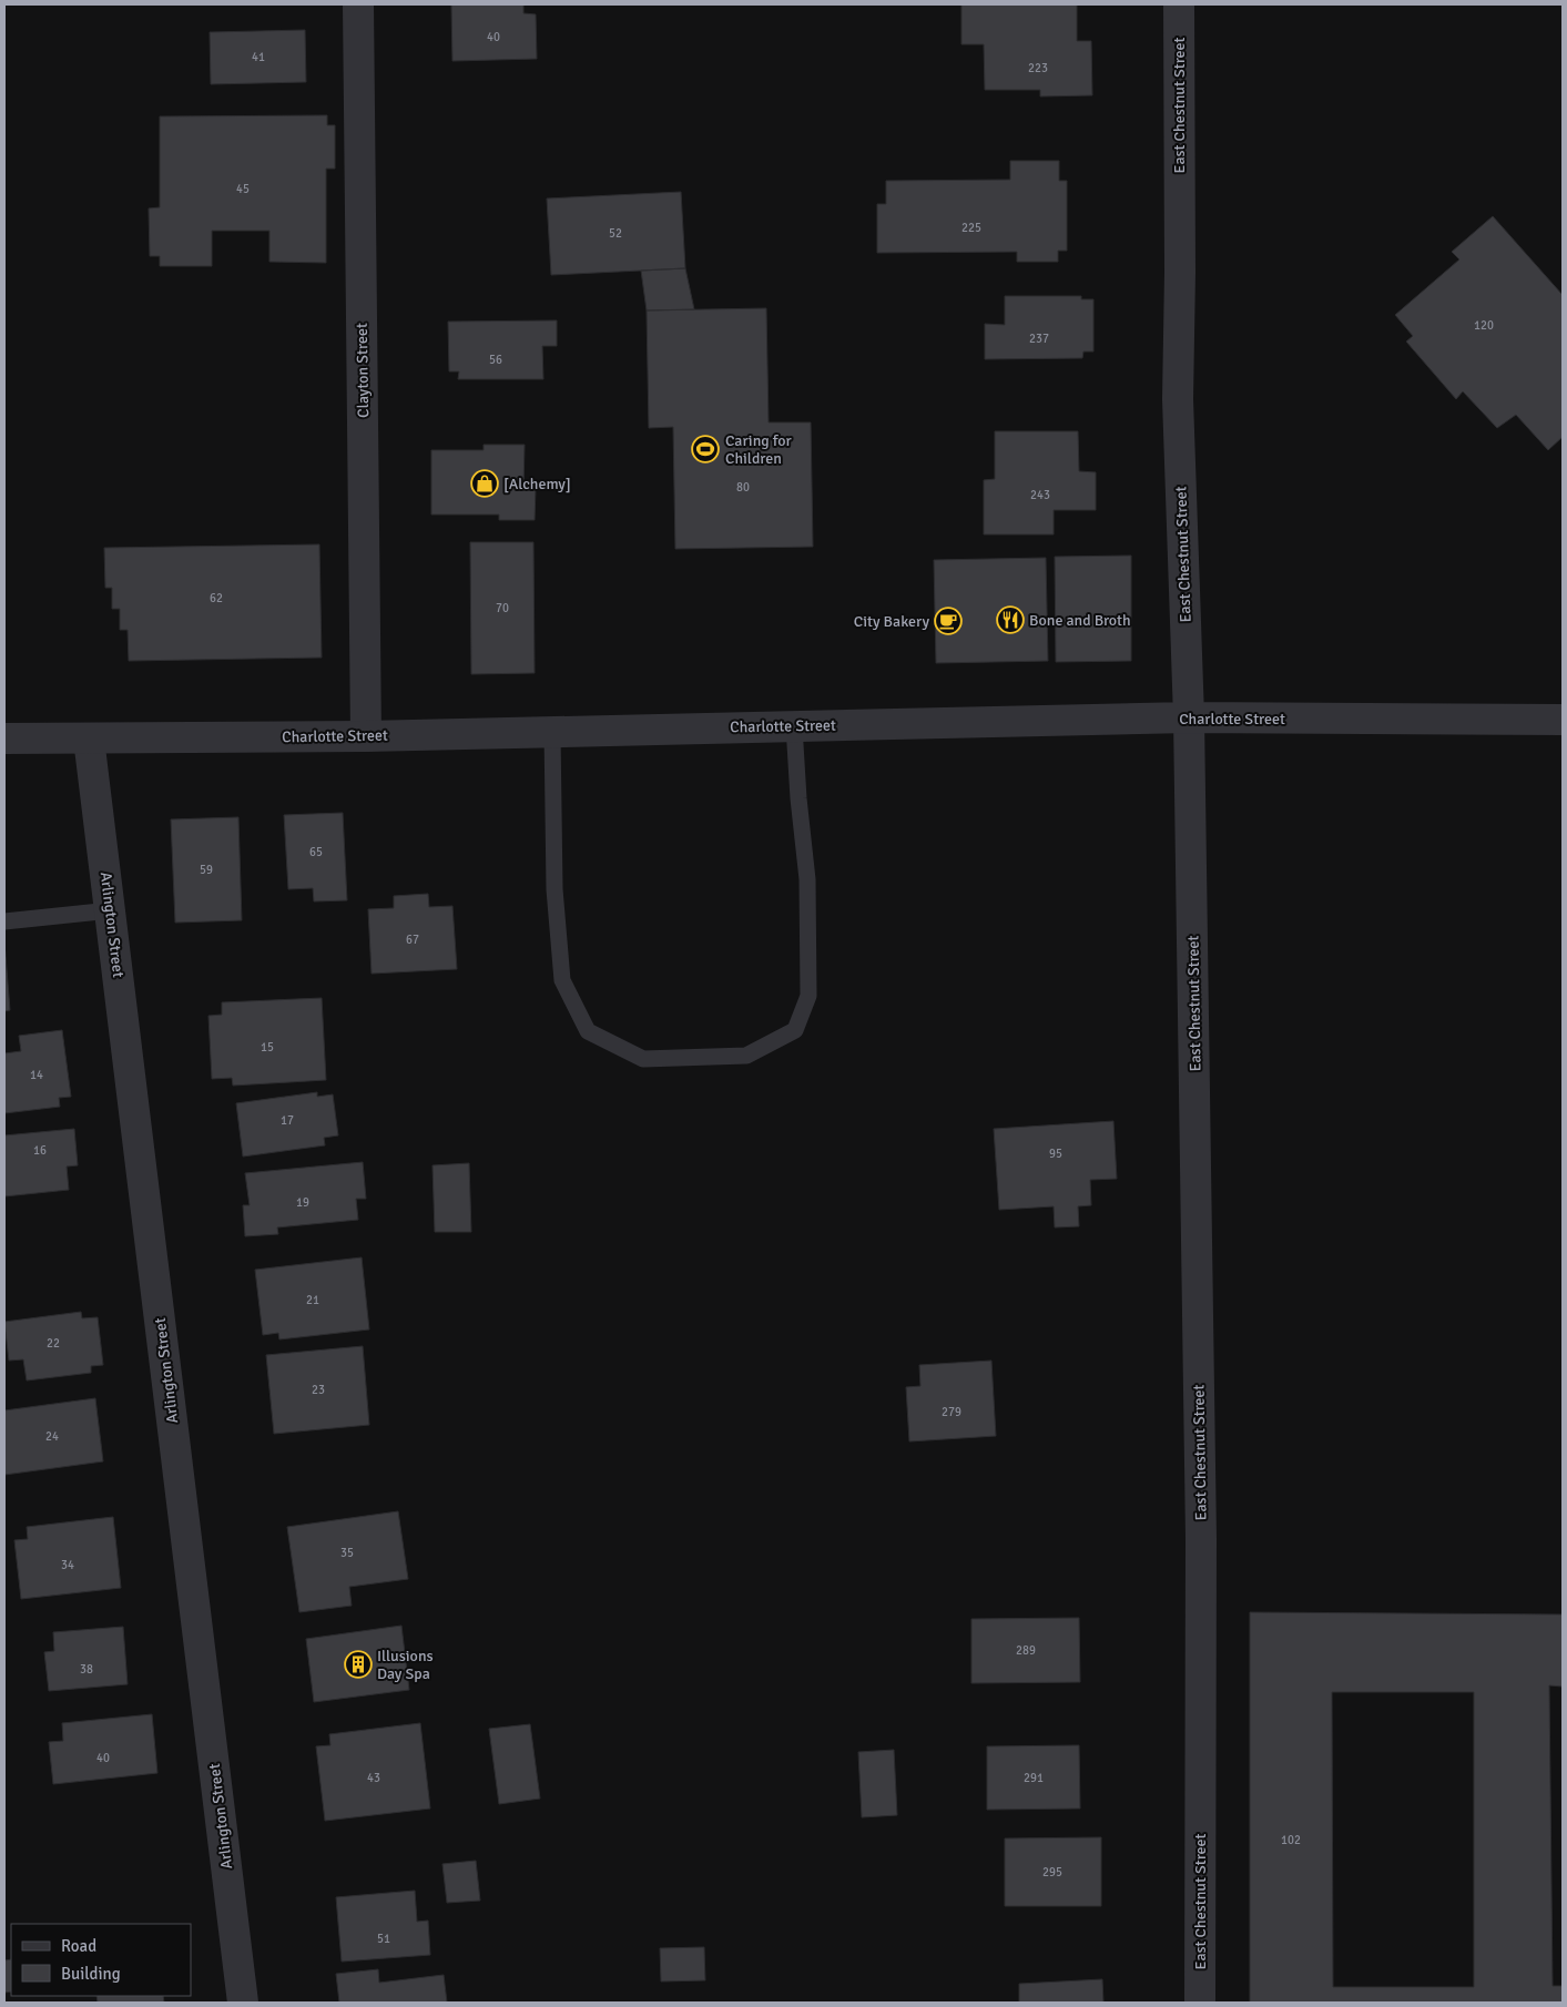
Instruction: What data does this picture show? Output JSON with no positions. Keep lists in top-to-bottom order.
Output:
{
  "streets": {
    "street": [
      "East Chestnut Street",
      "Clayton Street",
      "Charlotte Street",
      "Arlington Street"
    ]
  },
  "crossings": [
    ["East Chestnut Street", "Charlotte Street"],
    ["Clayton Street", "Charlotte Street"],
    ["Charlotte Street", "Arlington Street"]
  ],
  "places": {
    "sports": ["Caring for Children"],
    "shop": ["[Alchemy]"],
    "restaurant": ["Bone and Broth"],
    "cafe": ["City Bakery"],
    "building": ["Illusions Day Spa"]
  },
  "house_numbers": [
    "40",
    "41",
    "223",
    "45",
    "225",
    "52",
    "120",
    "237",
    "56",
    "80",
    "243",
    "62",
    "70",
    "65",
    "59",
    "67",
    "15",
    "14",
    "17",
    "16",
    "95",
    "19",
    "21",
    "22",
    "23",
    "279",
    "24",
    "35",
    "34",
    "289",
    "38",
    "40",
    "43",
    "291",
    "102",
    "295",
    "51"
  ],
  "legend": ["Road", "Building"]
}
